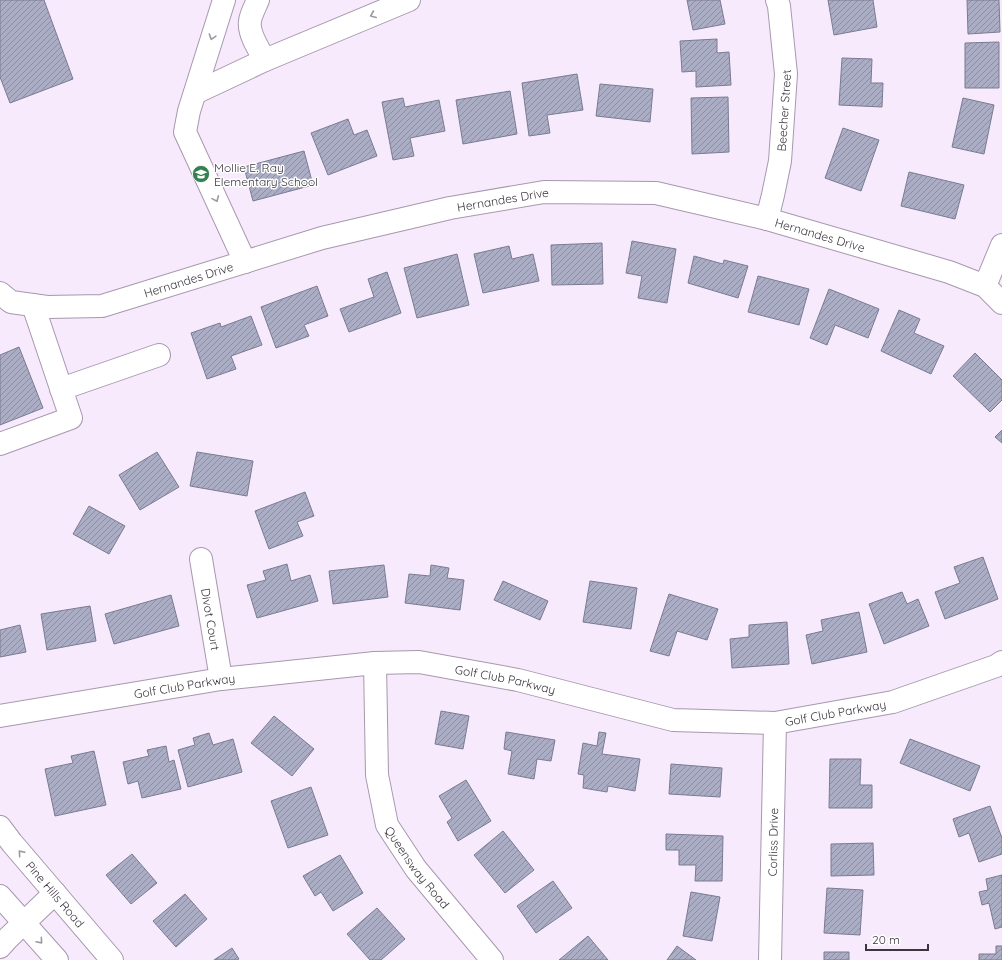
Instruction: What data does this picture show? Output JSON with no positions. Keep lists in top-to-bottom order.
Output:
{
  "streets": {
    "street": [
      "Beecher Street",
      "Hernandes Drive",
      "Divot Court",
      "Golf Club Parkway",
      "Corliss Drive",
      "Queensway Road",
      "Pine Hills Road"
    ]
  },
  "crossings": [
    ["Beecher Street", "Hernandes Drive"],
    ["Divot Court", "Golf Club Parkway"],
    ["Golf Club Parkway", "Corliss Drive"],
    ["Golf Club Parkway", "Queensway Road"]
  ],
  "places": {
    "school or university": ["Mollie E. Ray Elementary School"]
  },
  "scale_bar": "20 m"
}
